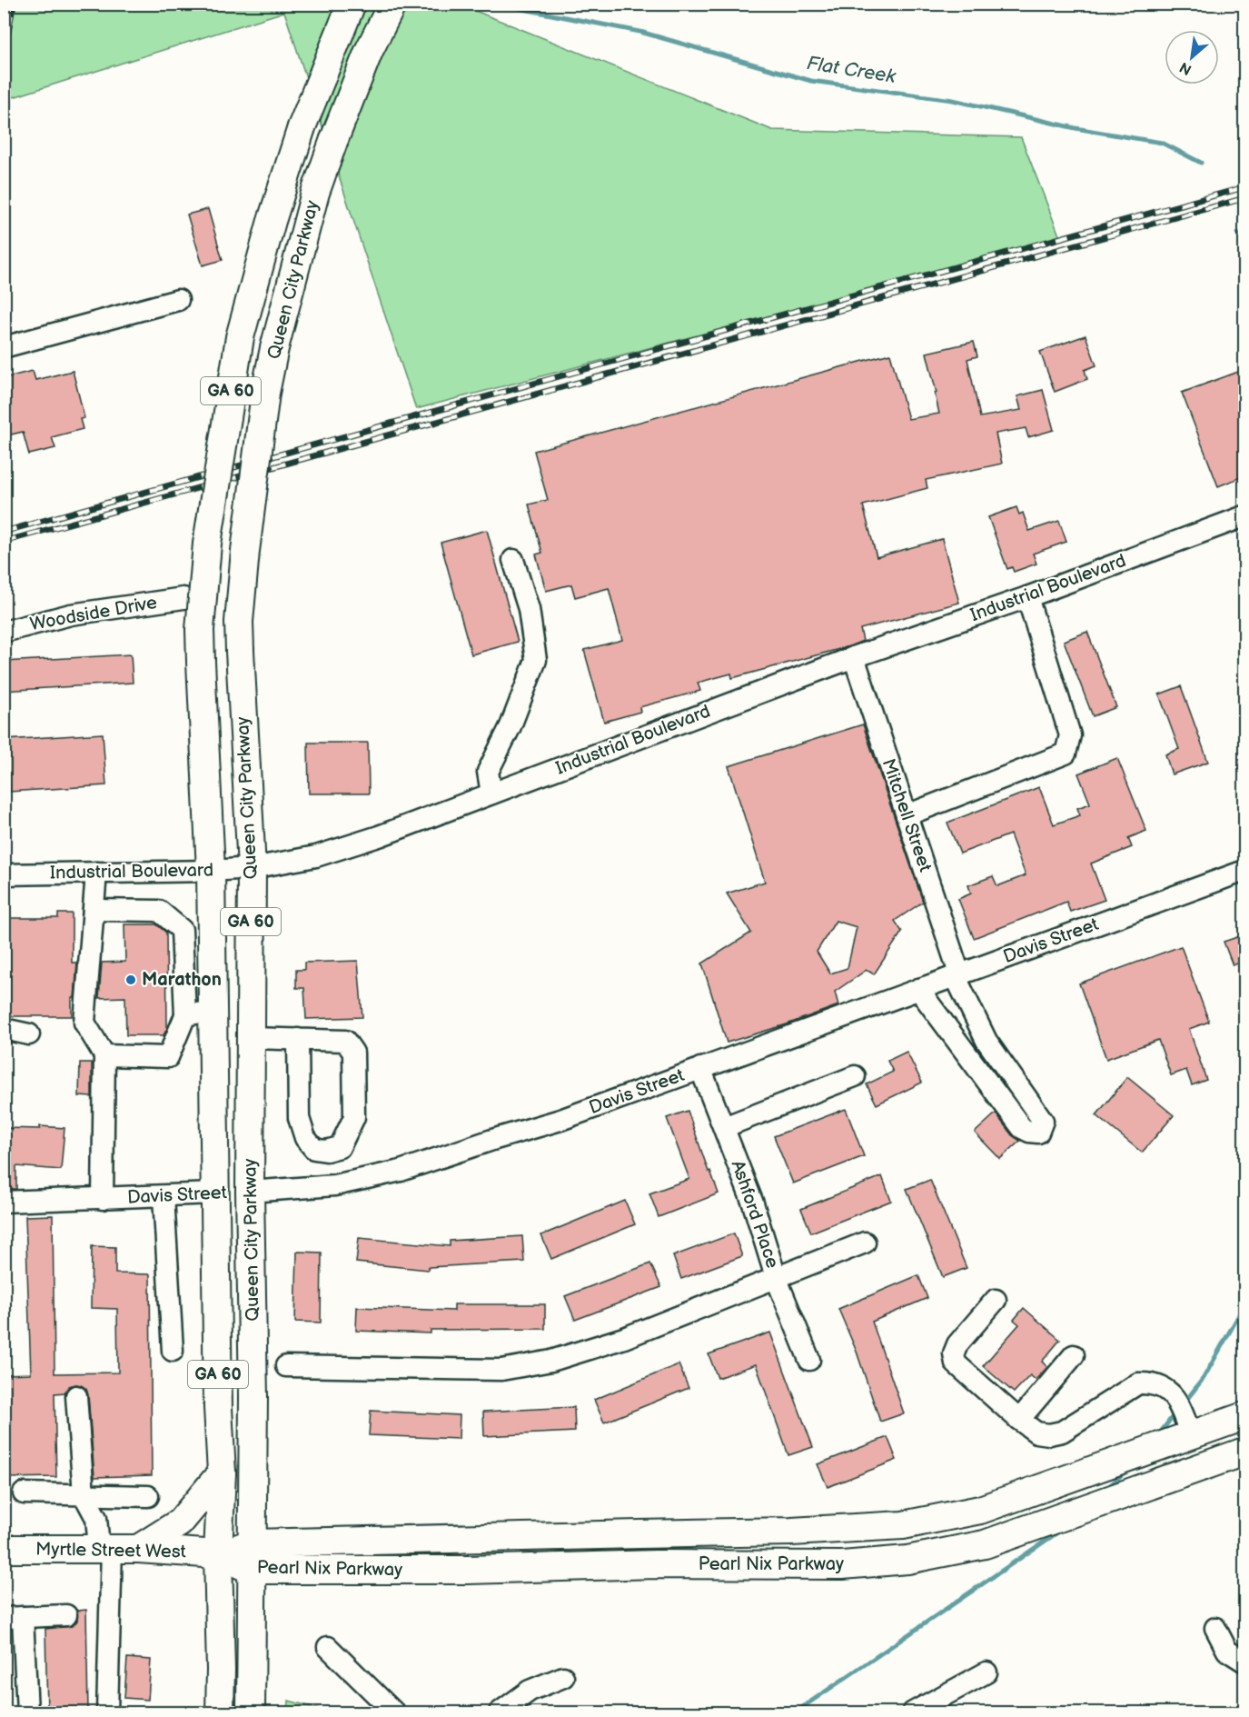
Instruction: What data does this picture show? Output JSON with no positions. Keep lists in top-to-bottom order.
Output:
{
  "streets": {
    "main road": [
      "Queen City Parkway",
      "GA 60",
      "Davis Street",
      "Myrtle Street West",
      "Pearl Nix Parkway"
    ],
    "street": [
      "Industrial Boulevard",
      "Woodside Drive",
      "Mitchell Street",
      "Ashford Place"
    ]
  },
  "crossings": [
    ["Queen City Parkway", "Industrial Boulevard"],
    ["Queen City Parkway", "Davis Street"],
    ["Queen City Parkway", "Myrtle Street West"],
    ["Queen City Parkway", "Pearl Nix Parkway"],
    ["Industrial Boulevard", "Mitchell Street"],
    ["Mitchell Street", "Davis Street"],
    ["Davis Street", "Ashford Place"],
    ["Myrtle Street West", "Pearl Nix Parkway"]
  ],
  "water": ["Flat Creek"],
  "places": ["Marathon"],
  "north": "bottom left"
}
